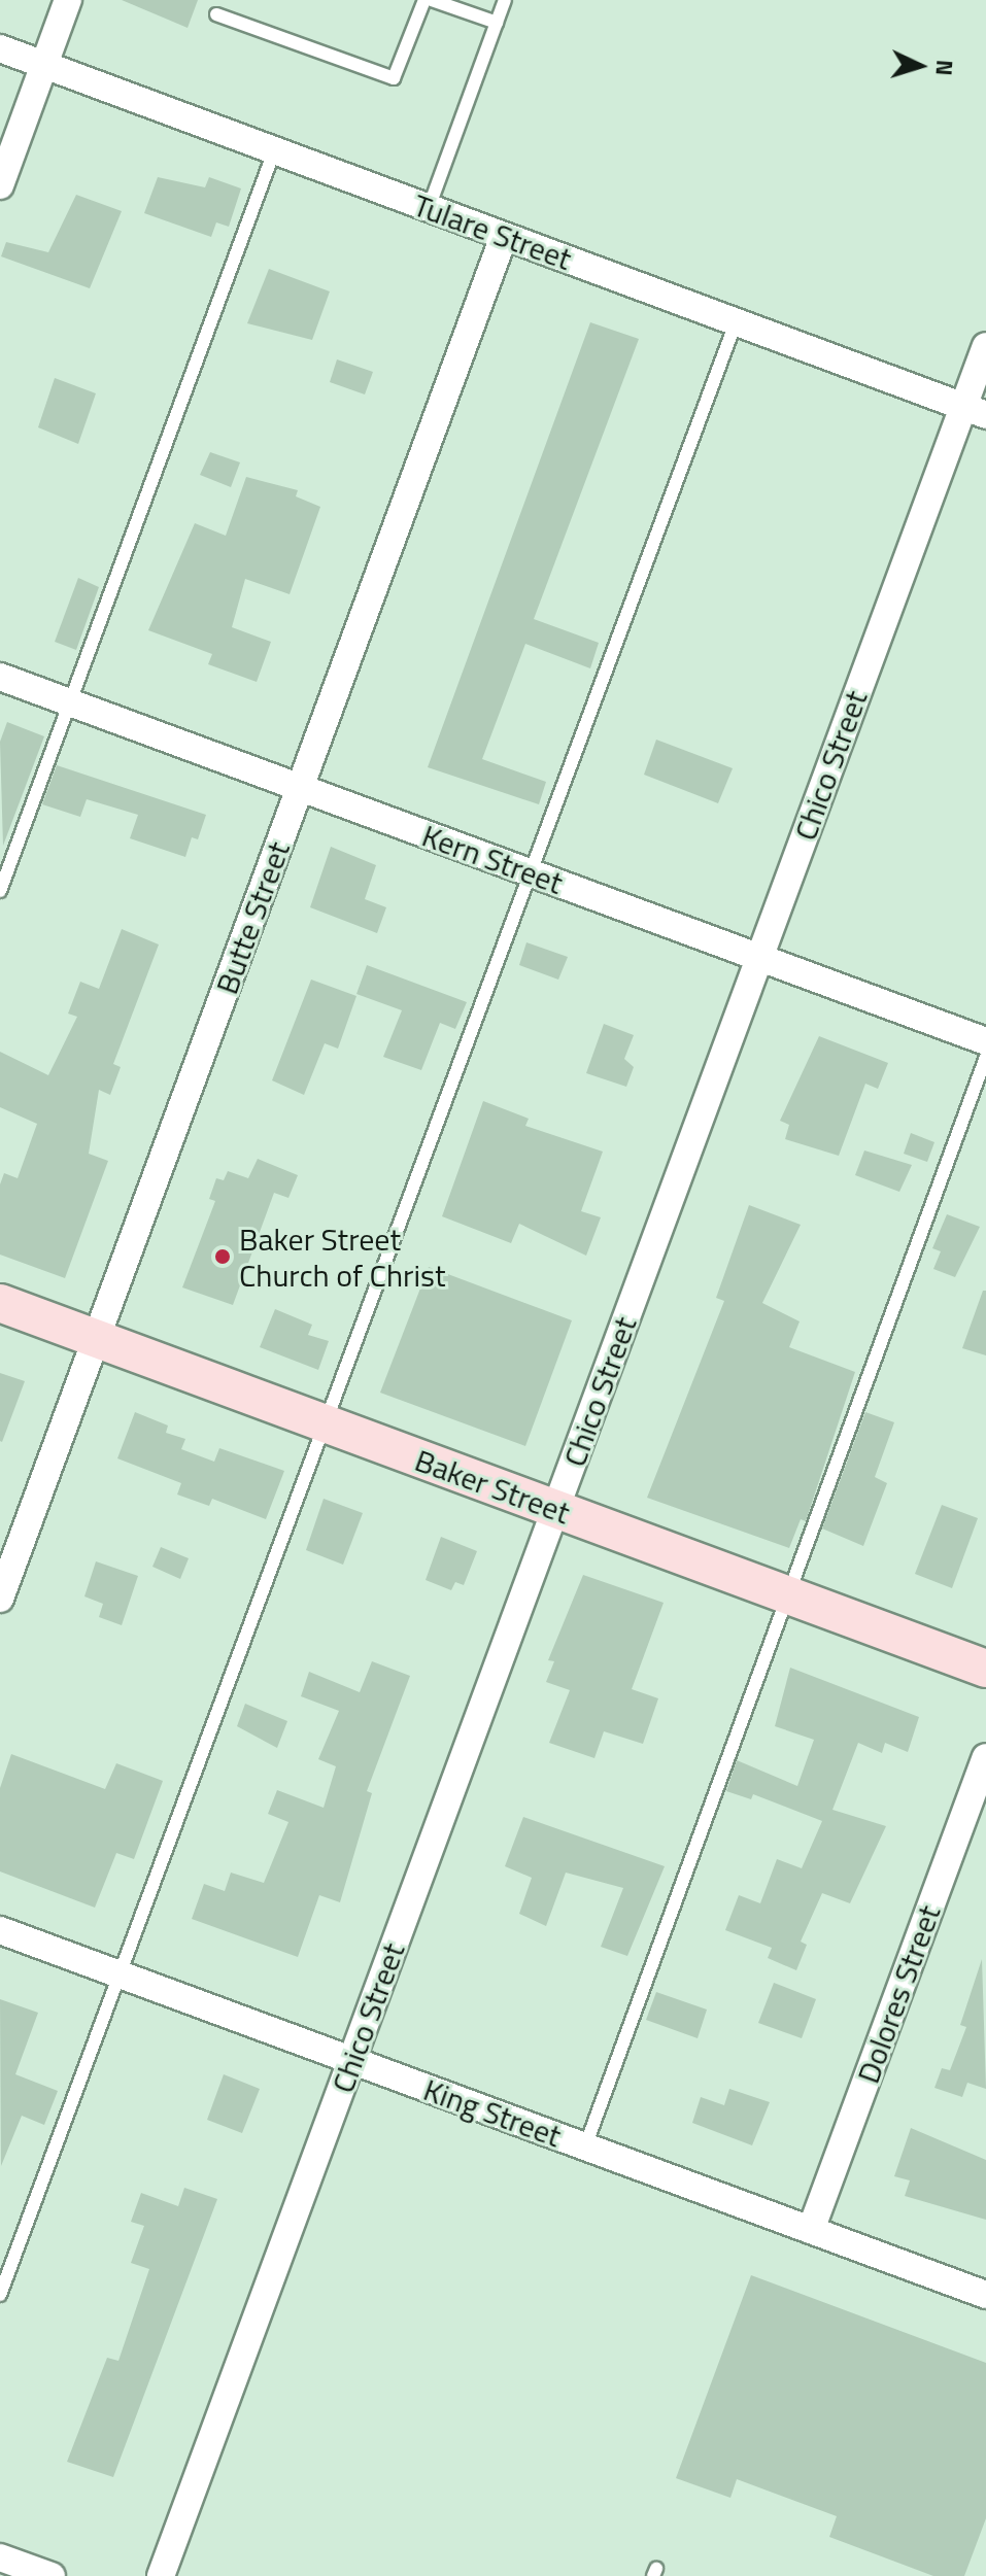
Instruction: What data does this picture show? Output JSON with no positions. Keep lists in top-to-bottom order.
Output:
{
  "streets": {
    "street": [
      "Tulare Street",
      "Chico Street",
      "Kern Street",
      "Butte Street",
      "Baker Street",
      "Dolores Street",
      "King Street"
    ]
  },
  "crossings": [
    ["Tulare Street", "Chico Street"],
    ["Tulare Street", "Butte Street"],
    ["Chico Street", "Kern Street"],
    ["Chico Street", "Baker Street"],
    ["Chico Street", "King Street"],
    ["Kern Street", "Butte Street"],
    ["Butte Street", "Baker Street"],
    ["Dolores Street", "King Street"]
  ],
  "places": ["Baker Street Church of Christ"],
  "north": "right"
}
